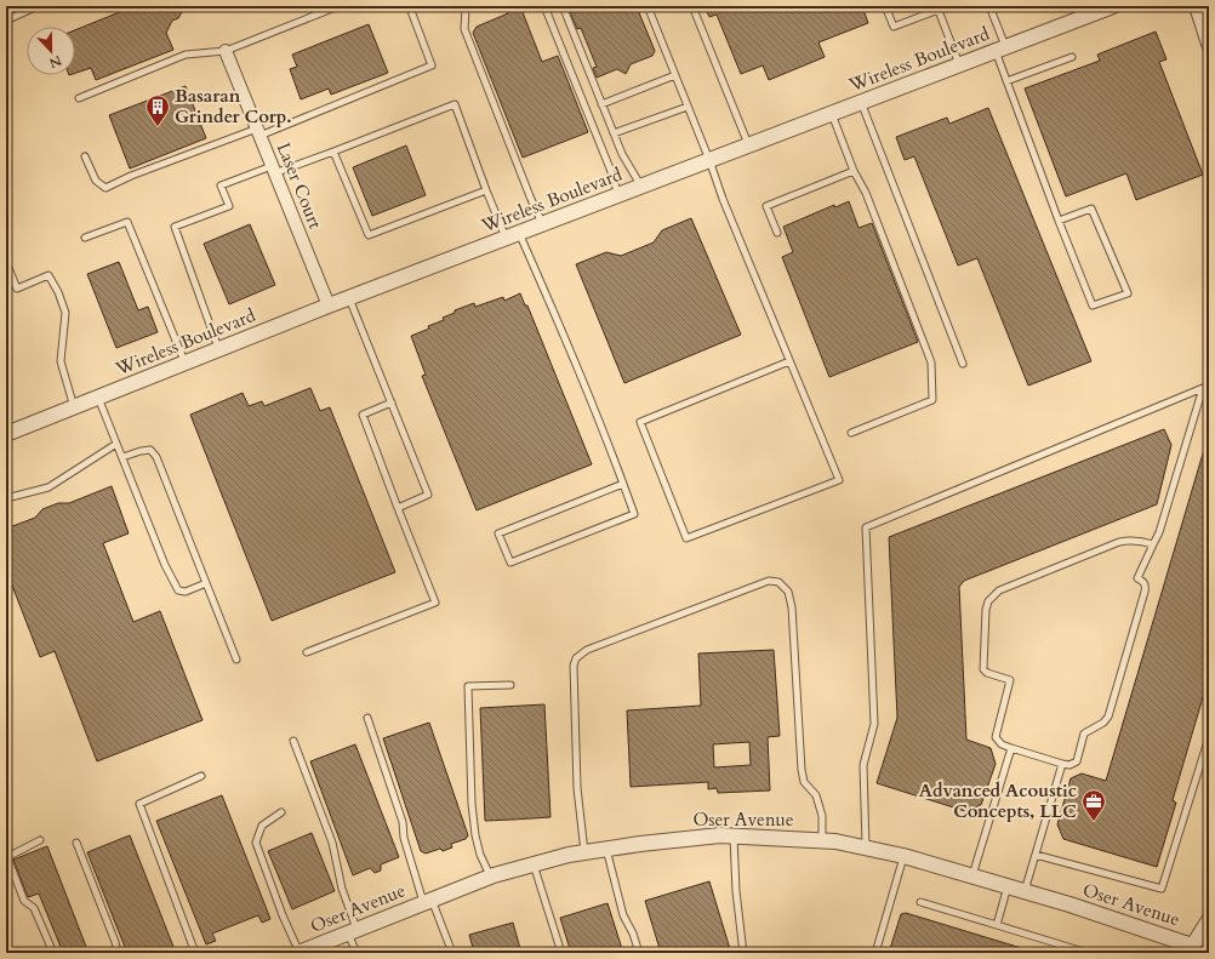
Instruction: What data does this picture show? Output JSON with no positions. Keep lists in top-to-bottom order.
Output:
{
  "streets": {
    "street": ["Wireless Boulevard", "Laser Court", "Oser Avenue"]
  },
  "crossings": [
    ["Wireless Boulevard", "Laser Court"]
  ],
  "places": {
    "building": ["Basaran Grinder Corp."],
    "office": ["Advanced Acoustic Concepts, LLC"]
  },
  "north": "bottom"
}
